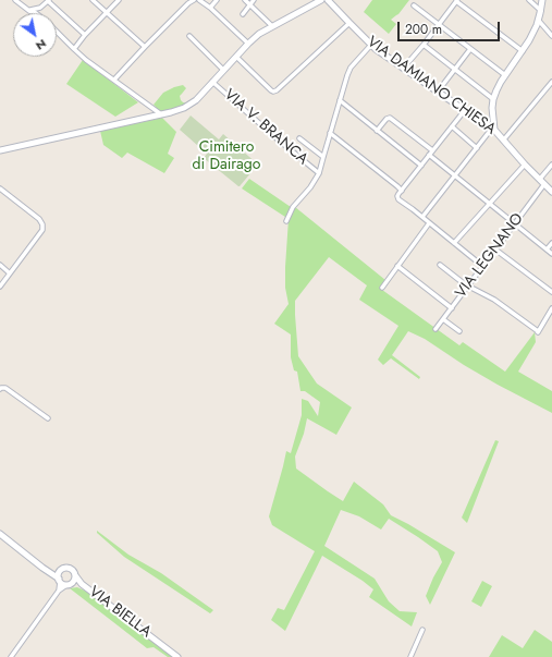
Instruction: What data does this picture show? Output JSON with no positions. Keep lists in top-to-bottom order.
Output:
{
  "streets": {
    "street": [
      "VIA DAMIANO CHIESA",
      "VIA V. BRANCA",
      "VIA LEGNANO",
      "VIA BIELLA"
    ]
  },
  "crossings": [
    ["VIA DAMIANO CHIESA", "VIA LEGNANO"]
  ],
  "parks": ["Cimitero di Dairago"],
  "scale_bar": "200 m",
  "north": "bottom right"
}
